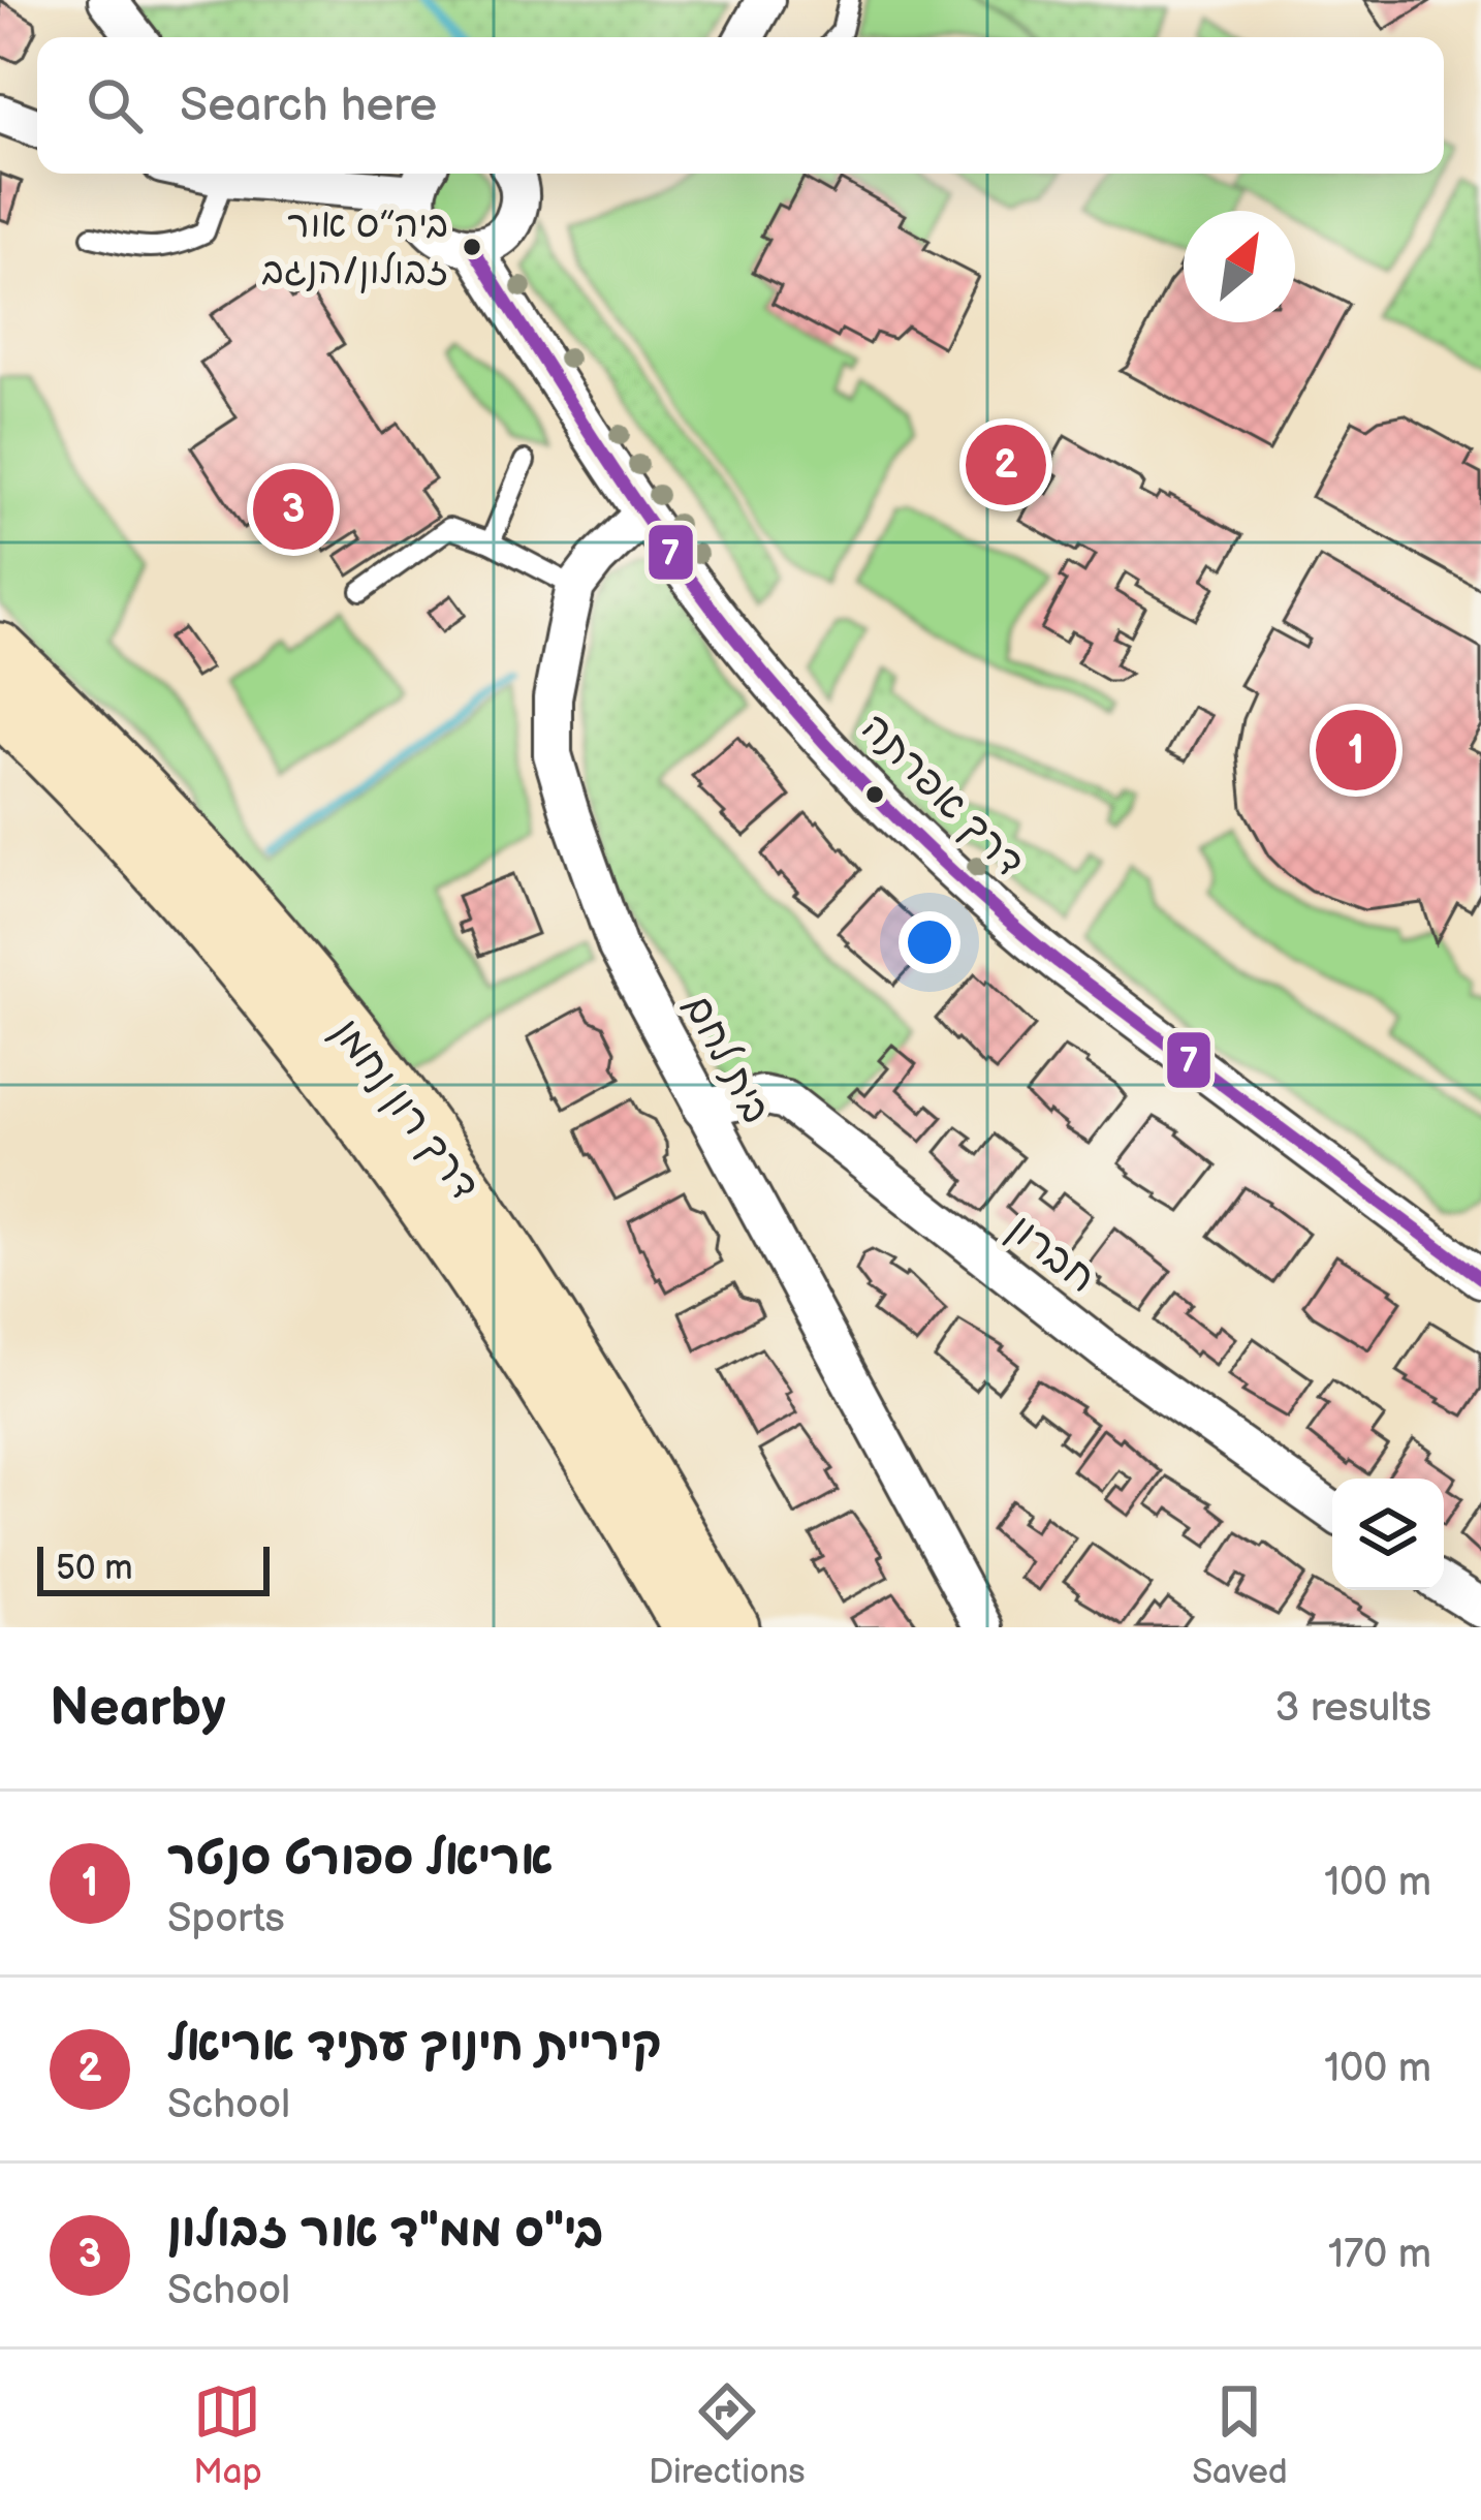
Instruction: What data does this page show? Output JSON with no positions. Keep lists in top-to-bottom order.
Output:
{
  "streets": {
    "main road": ["דרך רון נחמן"],
    "street": ["דרך אפרתה", "בית לחם", "חברון"]
  },
  "crossings": [
    ["דרך אפרתה", "בית לחם"],
    ["בית לחם", "חברון"]
  ],
  "places": ["ביה״ס אור זבולון/הנגב"],
  "lines": ["transit line 7"],
  "scale_bar": "50 m",
  "north": "top right",
  "page": {
    "search": "Search here",
    "pins": ["2", "3", "1"],
    "scale": "50 m",
    "heading": ["Nearby", "3 results"],
    "list": [
      {
        "mark": "1",
        "name": "אריאל ספורט סנטר",
        "note": "Sports",
        "value": "100 m"
      },
      {
        "mark": "2",
        "name": "קיריית חינוך עתיד אריאל",
        "note": "School",
        "value": "100 m"
      },
      {
        "mark": "3",
        "name": "בי\"ס ממ\"ד אור זבולון",
        "note": "School",
        "value": "170 m"
      }
    ],
    "nav": ["Map", "Directions", "Saved"]
  }
}
